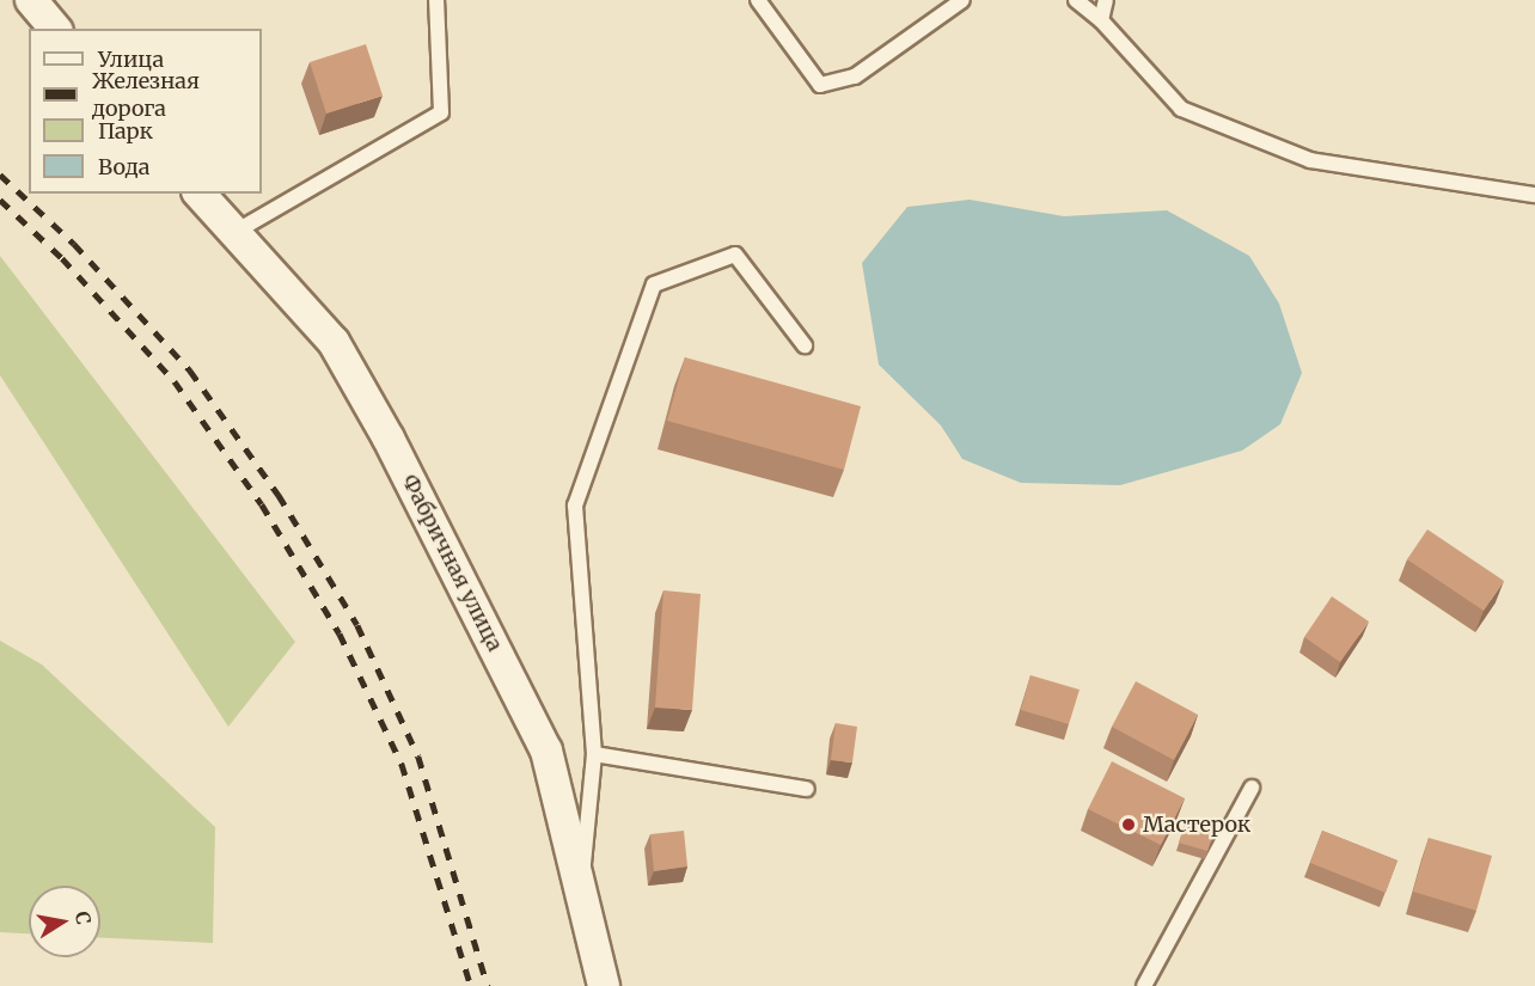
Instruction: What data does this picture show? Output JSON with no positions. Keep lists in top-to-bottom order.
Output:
{
  "streets": {
    "street": ["Фабричная улица"]
  },
  "places": ["Мастерок"],
  "legend": [
    "Улица",
    "Железная дорога",
    "Парк",
    "Вода"
  ],
  "north": "right"
}
